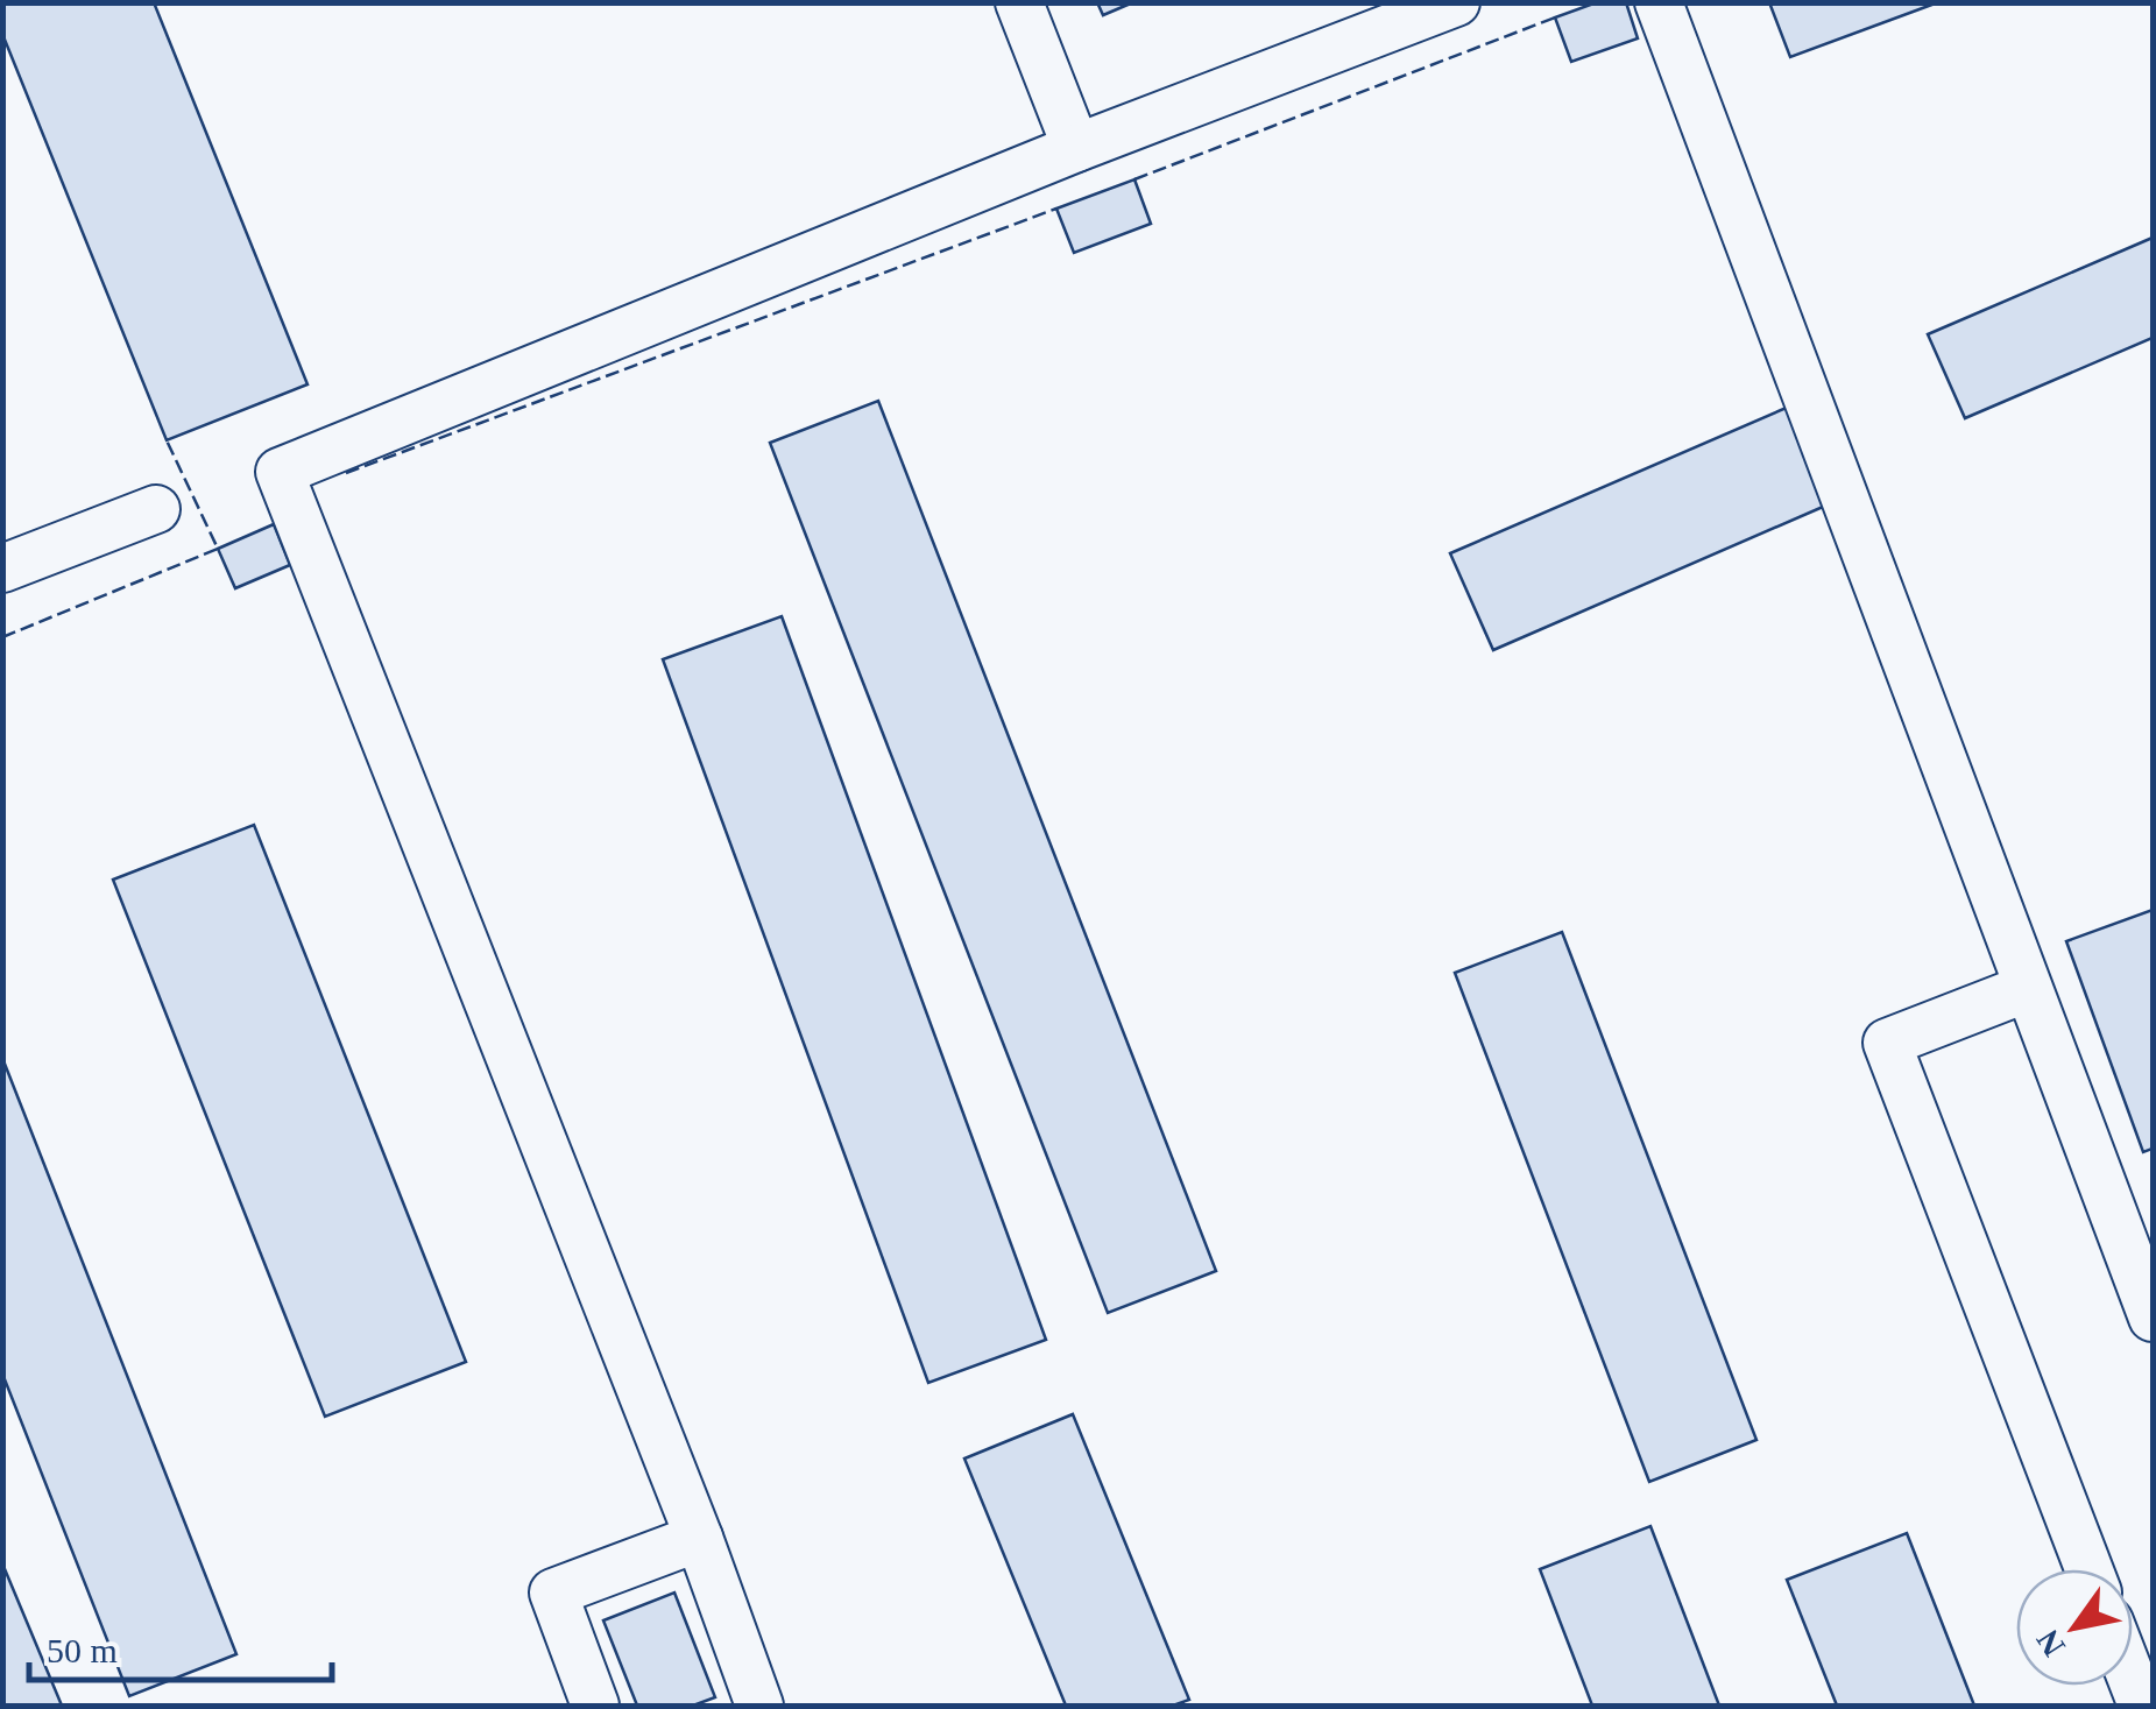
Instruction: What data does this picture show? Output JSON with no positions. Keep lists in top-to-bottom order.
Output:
{
  "scale_bar": "50 m",
  "north": "bottom left"
}
